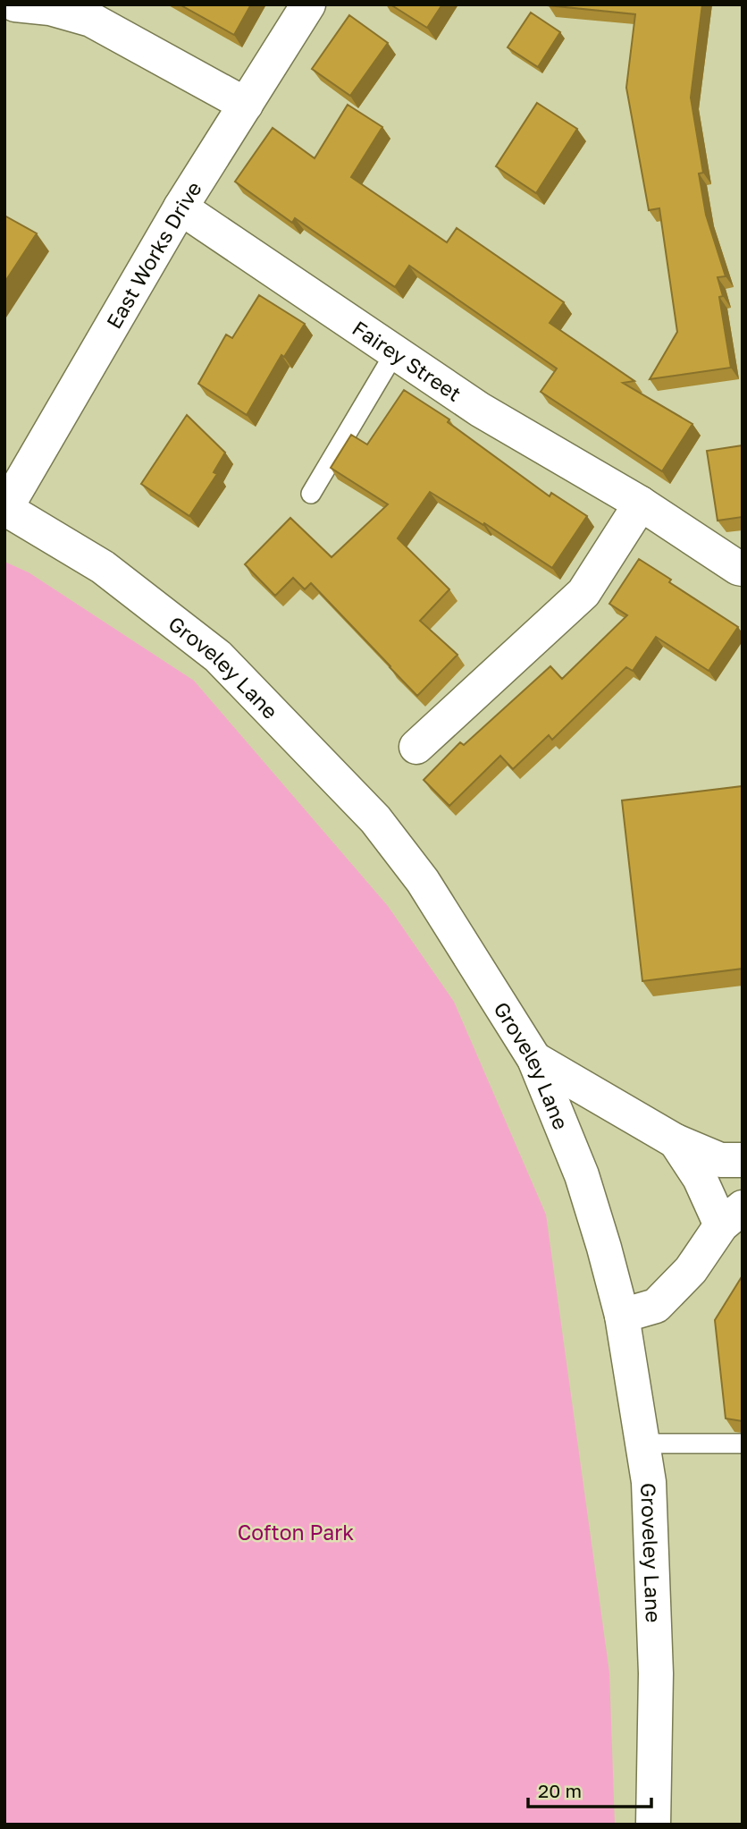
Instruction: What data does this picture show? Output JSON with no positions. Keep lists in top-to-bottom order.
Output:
{
  "streets": {
    "street": ["East Works Drive", "Fairey Street", "Groveley Lane"]
  },
  "crossings": [
    ["East Works Drive", "Fairey Street"],
    ["East Works Drive", "Groveley Lane"]
  ],
  "parks": ["Cofton Park"],
  "scale_bar": "20 m"
}
